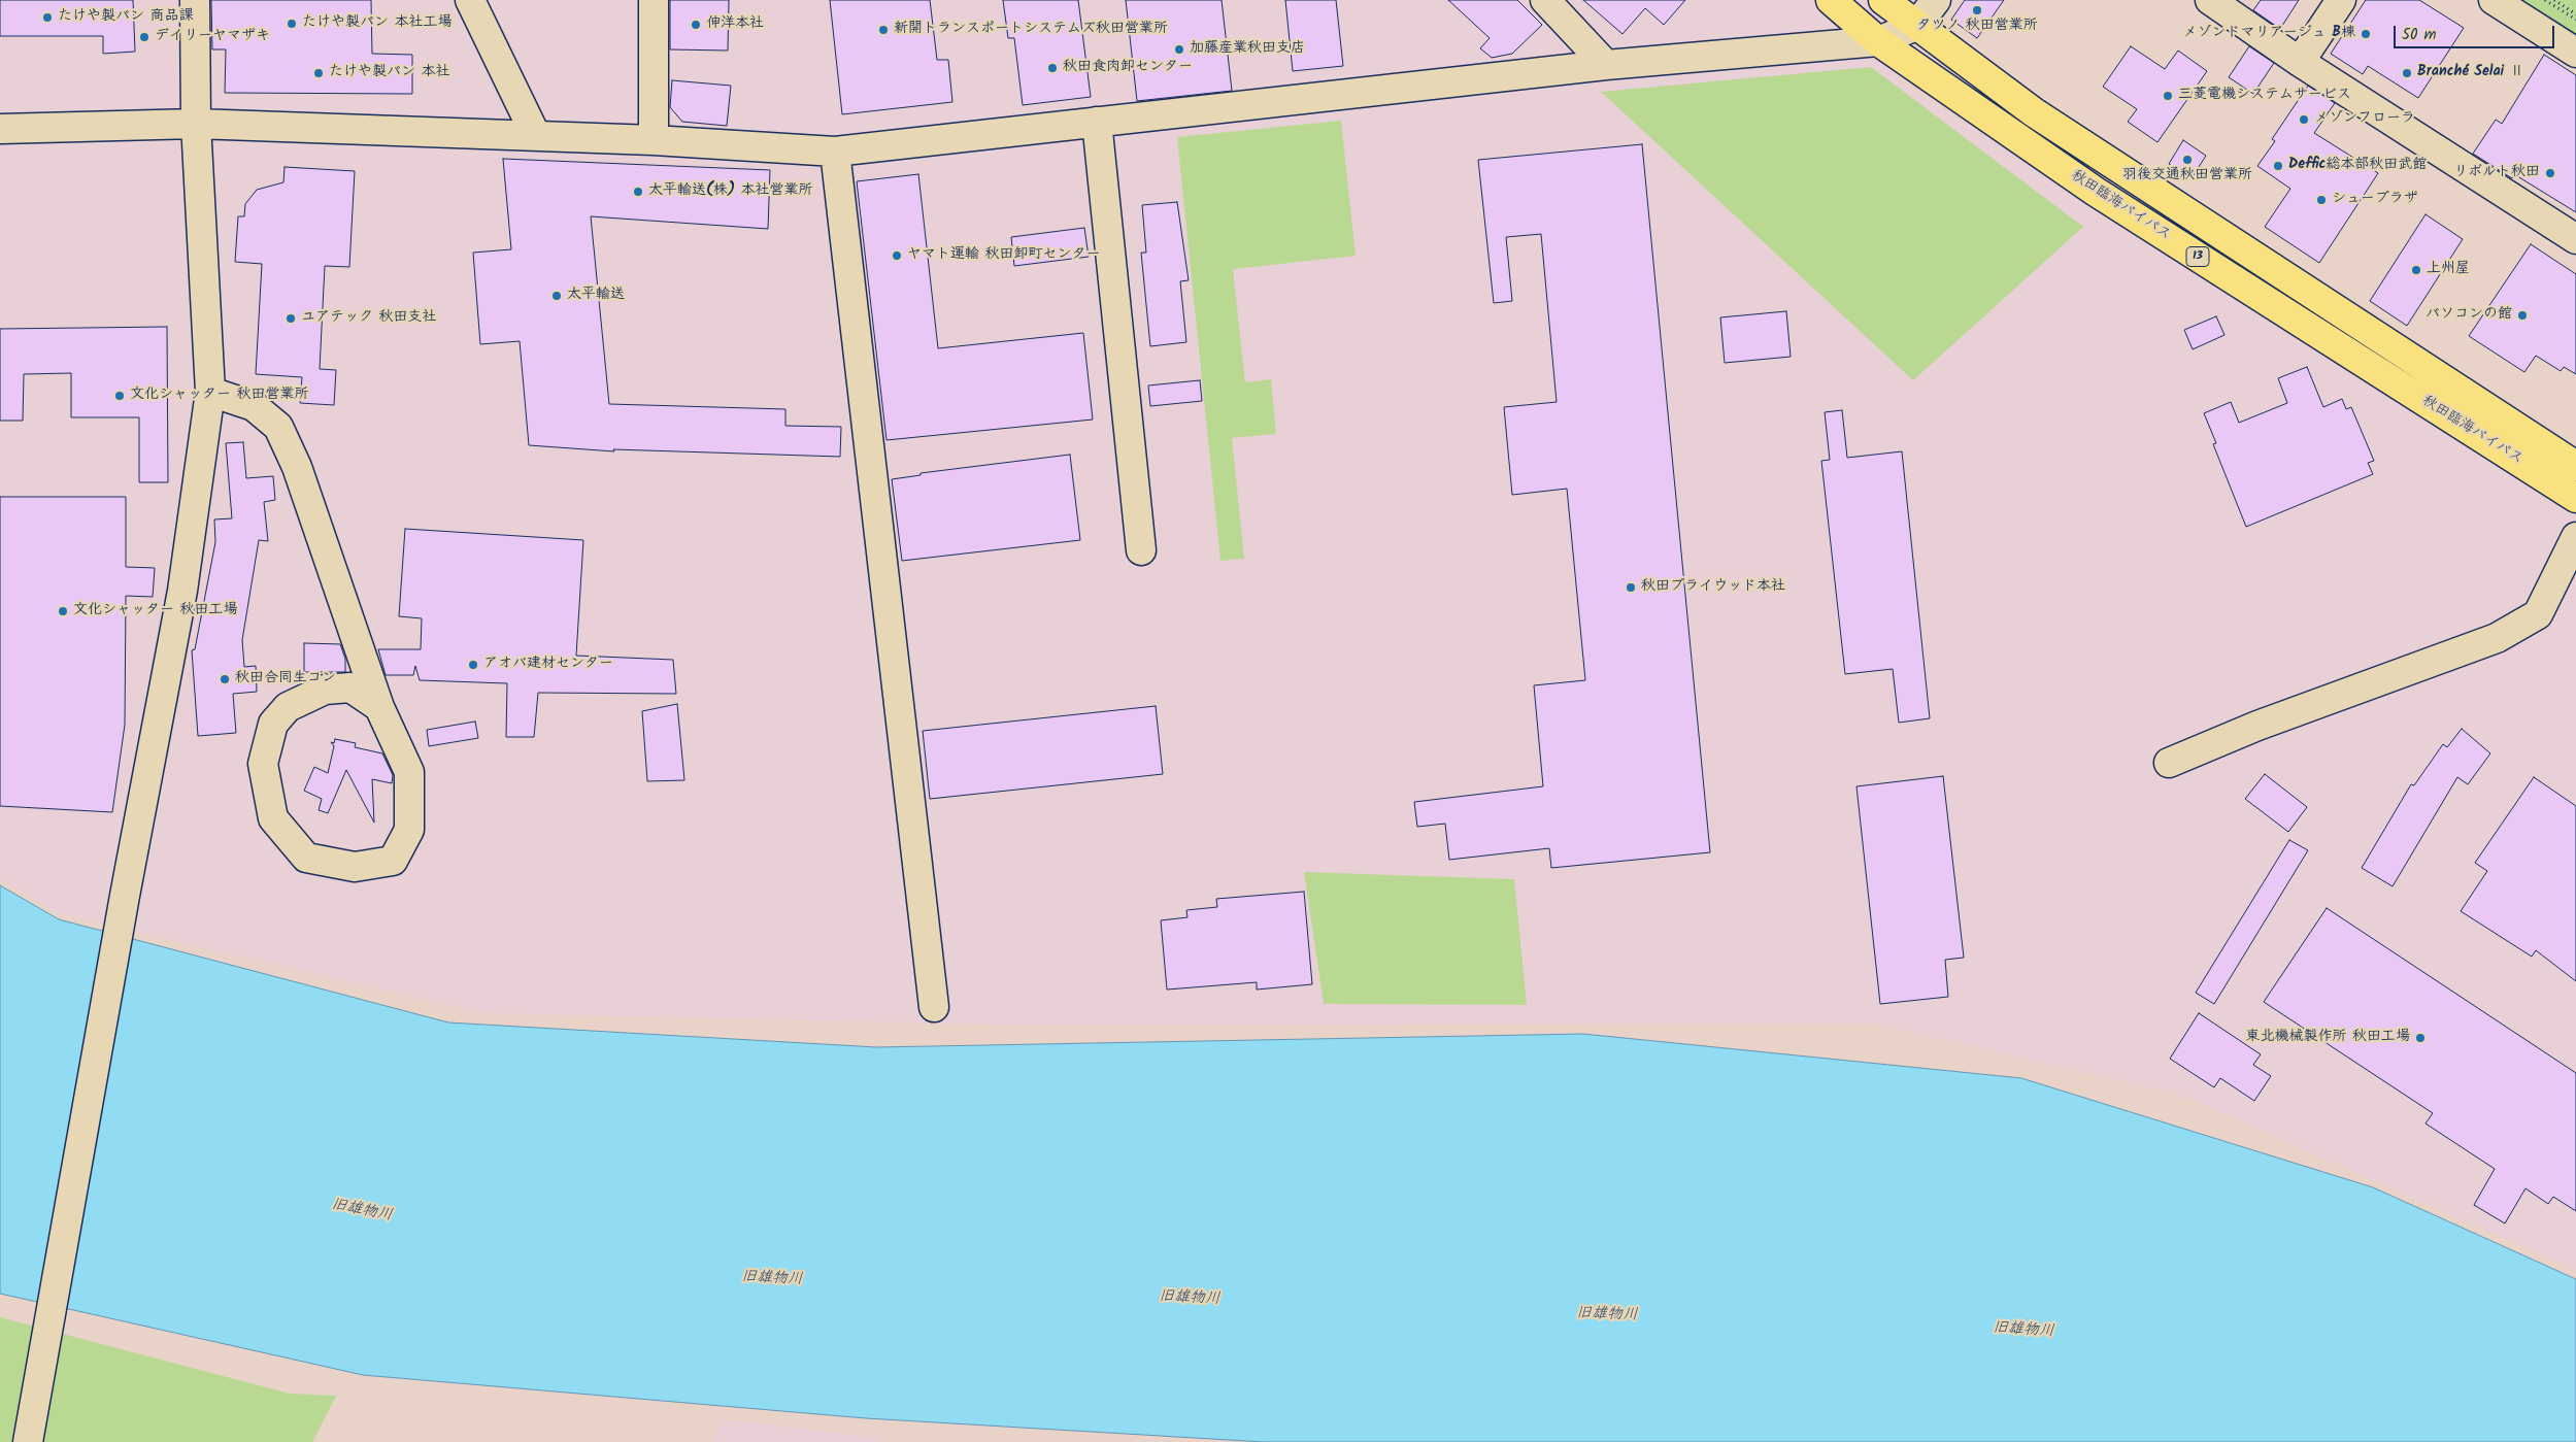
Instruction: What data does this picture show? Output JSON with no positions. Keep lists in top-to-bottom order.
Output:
{
  "streets": {
    "highway": ["秋田臨海バイパス", "13"]
  },
  "water": ["旧雄物川"],
  "places": [
    "タツノ 秋田営業所",
    "たけや製パン 商品課",
    "たけや製パン 本社工場",
    "伸洋本社",
    "新開トランスポートシステムズ秋田営業所",
    "メゾンドマリアージュ B棟",
    "デイリーヤマザキ",
    "加藤産業秋田支店",
    "秋田食肉卸センター",
    "たけや製パン 本社",
    "Branché Selai Ⅱ",
    "三菱電機システムサービス",
    "メゾンフローラ",
    "羽後交通秋田営業所",
    "Deffic総本部秋田武館",
    "リボルト秋田",
    "太平輸送(株) 本社営業所",
    "シュープラザ",
    "ヤマト運輸 秋田卸町センター",
    "上州屋",
    "太平輸送",
    "パソコンの館",
    "ユアテック 秋田支社",
    "文化シャッター 秋田営業所",
    "秋田プライウッド本社",
    "文化シャッター 秋田工場",
    "アオバ建材センター",
    "秋田合同生コン",
    "東北機械製作所 秋田工場"
  ],
  "scale_bar": "50 m"
}
